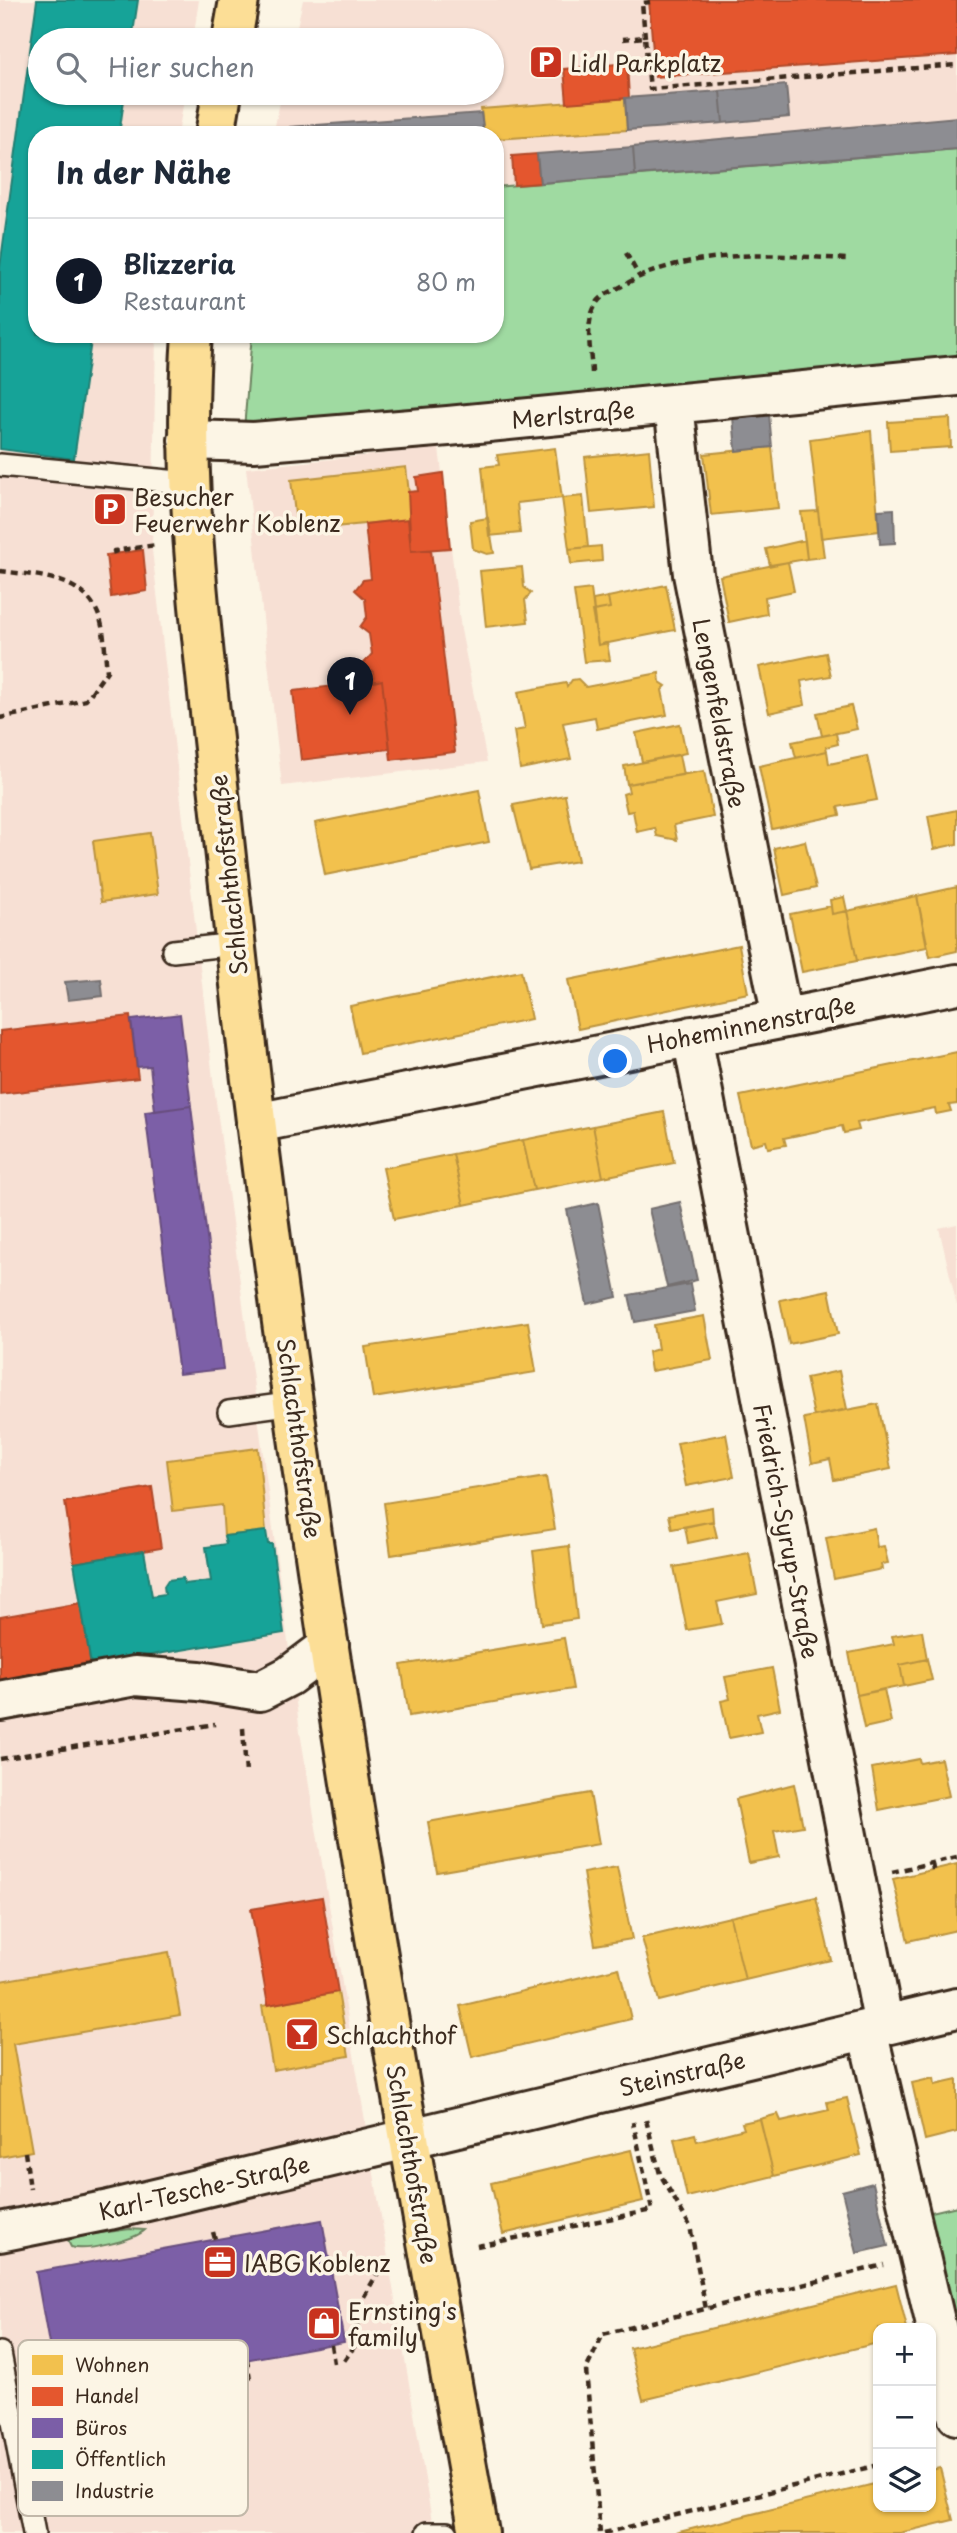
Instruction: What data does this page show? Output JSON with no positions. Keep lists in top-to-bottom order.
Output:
{
  "streets": {
    "main road": ["Schlachthofstraße"],
    "street": [
      "Merlstraße",
      "Lengenfeldstraße",
      "Hoheminnenstraße",
      "Friedrich-Syrup-Straße",
      "Steinstraße",
      "Karl-Tesche-Straße"
    ]
  },
  "crossings": [
    ["Merlstraße", "Lengenfeldstraße"],
    ["Merlstraße", "Schlachthofstraße"],
    ["Lengenfeldstraße", "Hoheminnenstraße"],
    ["Schlachthofstraße", "Hoheminnenstraße"],
    ["Schlachthofstraße", "Steinstraße"],
    ["Schlachthofstraße", "Karl-Tesche-Straße"],
    ["Hoheminnenstraße", "Friedrich-Syrup-Straße"],
    ["Friedrich-Syrup-Straße", "Steinstraße"],
    ["Steinstraße", "Karl-Tesche-Straße"]
  ],
  "places": {
    "parking": ["Lidl Parkplatz", "Besucher Feuerwehr Koblenz"],
    "bar": ["Schlachthof"],
    "office": ["IABG Koblenz"],
    "shop": ["Ernsting's family"]
  },
  "legend": [
    "Wohnen",
    "Handel",
    "Büros",
    "Öffentlich",
    "Industrie"
  ],
  "page": {
    "search": "Hier suchen",
    "heading": "In der Nähe",
    "list": [
      {
        "mark": "1",
        "name": "Blizzeria",
        "note": "Restaurant",
        "value": "80 m"
      }
    ],
    "pins": "1",
    "map_buttons": ["+", "−"]
  }
}
